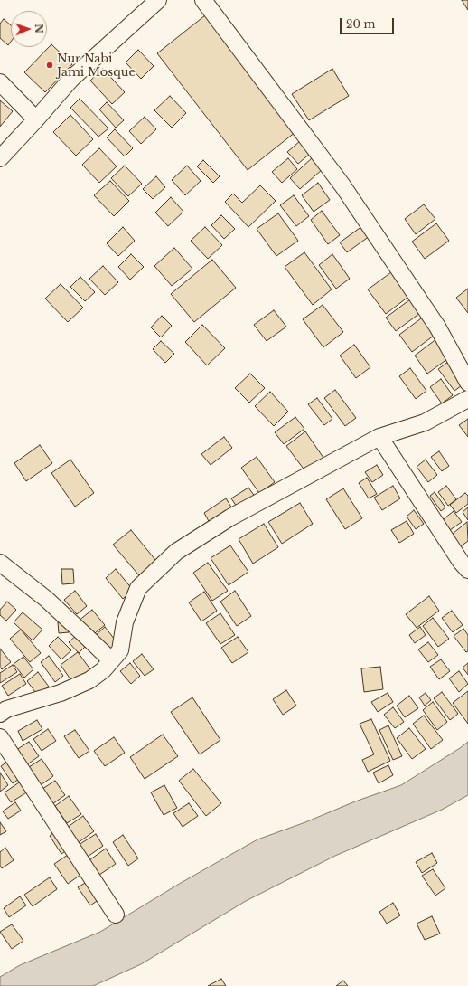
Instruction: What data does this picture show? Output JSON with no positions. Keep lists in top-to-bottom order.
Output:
{
  "places": ["Nur Nabi Jami Mosque"],
  "scale_bar": "20 m",
  "north": "right"
}
